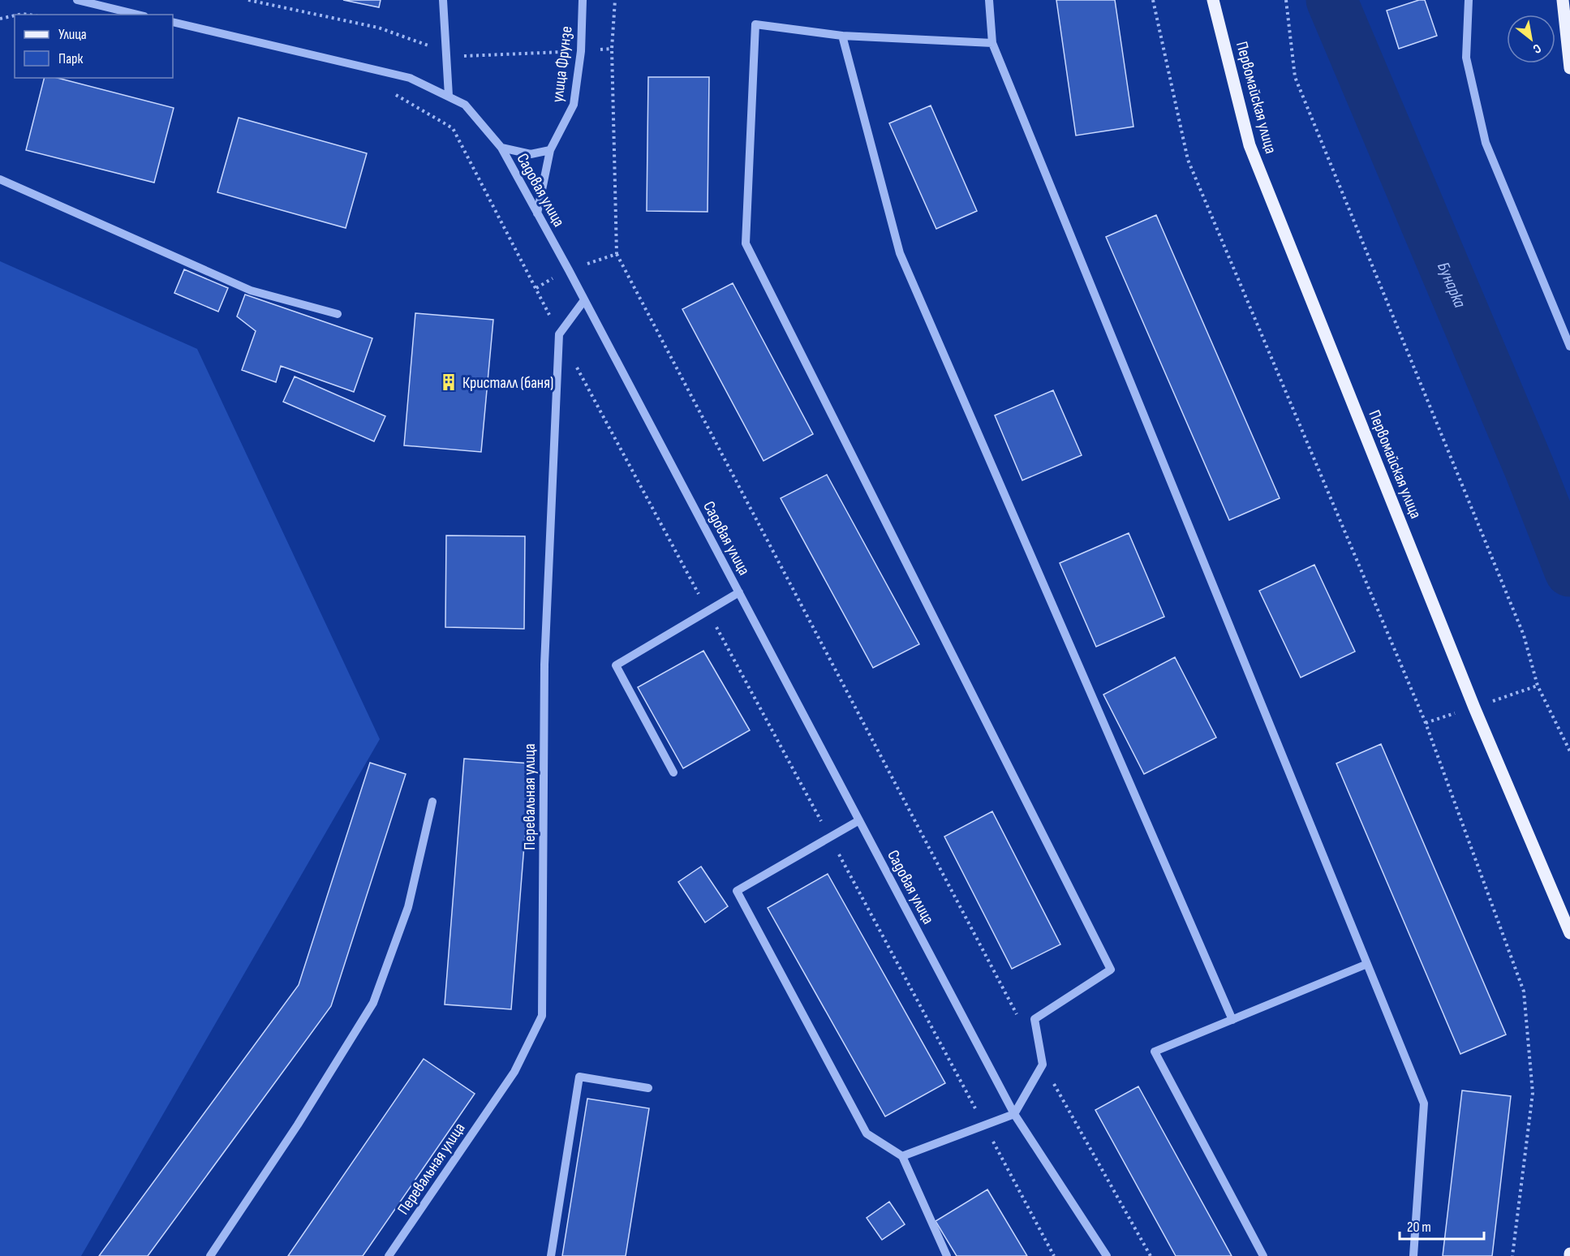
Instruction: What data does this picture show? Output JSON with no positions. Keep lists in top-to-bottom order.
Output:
{
  "streets": {
    "main road": ["Первомайская улица"],
    "street": ["улица Фрунзе", "Садовая улица", "Перевальная улица"]
  },
  "crossings": [
    ["улица Фрунзе", "Садовая улица"]
  ],
  "water": ["Бунарка"],
  "places": {
    "building": ["Кристалл (баня)"]
  },
  "legend": ["Улица", "Парк"],
  "scale_bar": "20 m",
  "north": "bottom right"
}
